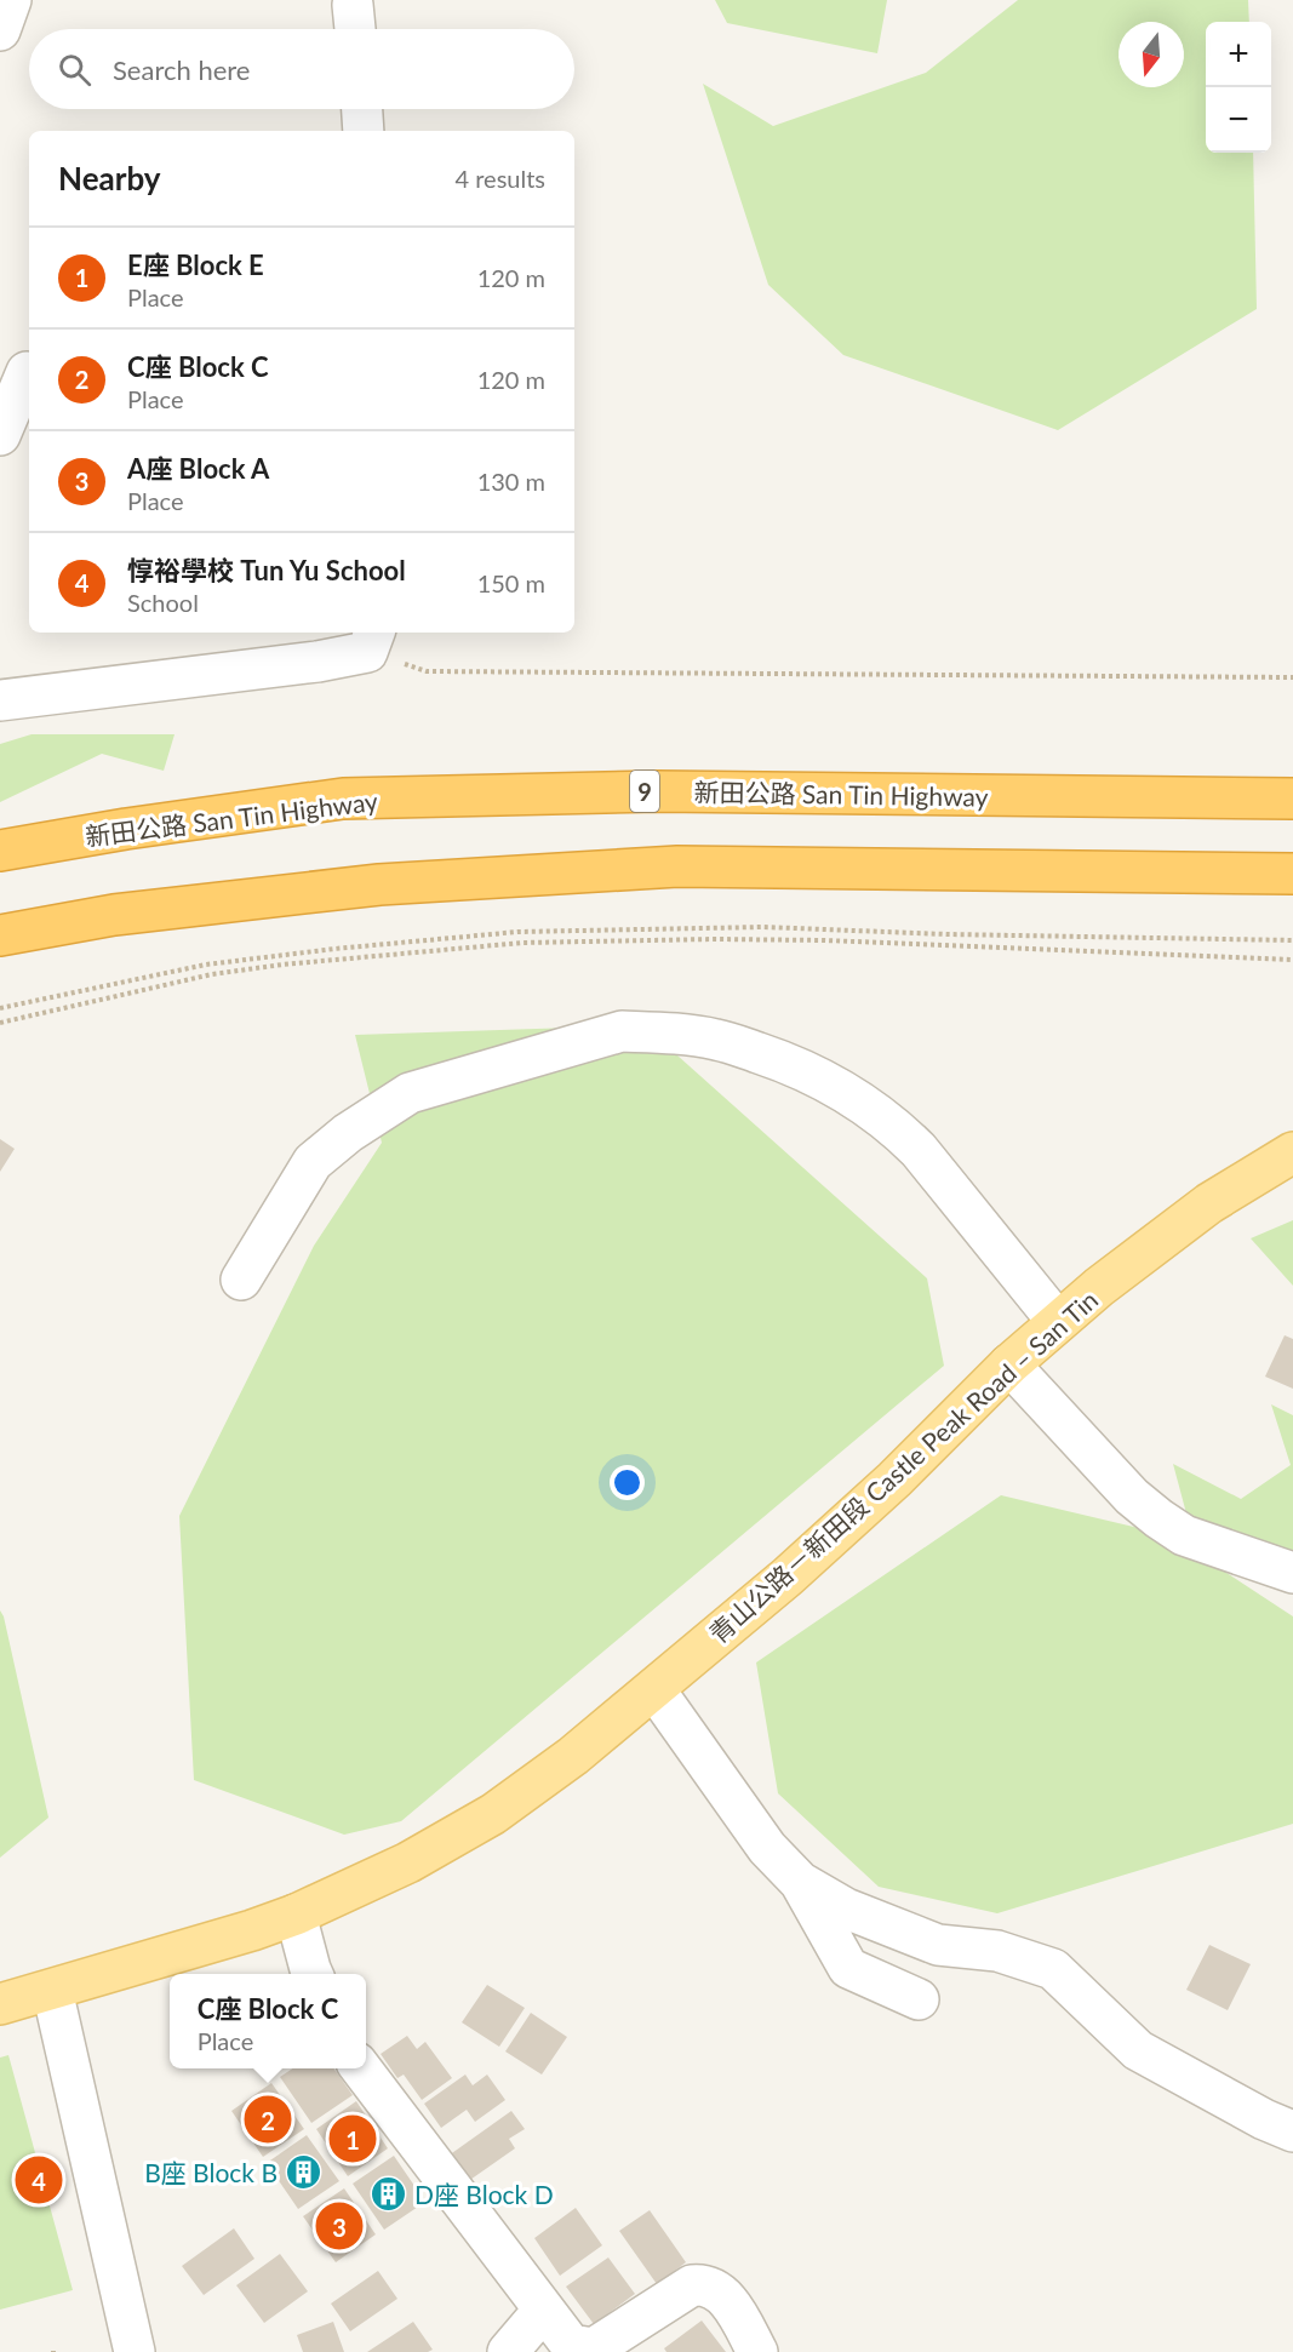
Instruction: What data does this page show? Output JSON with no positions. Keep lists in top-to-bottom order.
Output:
{
  "streets": {
    "highway": ["9", "新田公路 San Tin Highway"],
    "main road": ["青山公路－新田段 Castle Peak Road – San Tin"]
  },
  "places": {
    "building": ["B座 Block B", "D座 Block D"]
  },
  "north": "bottom",
  "page": {
    "map_buttons": ["+", "−"],
    "search": "Search here",
    "heading": ["Nearby", "4 results"],
    "list": [
      {
        "mark": "1",
        "name": "E座 Block E",
        "note": "Place",
        "value": "120 m"
      },
      {
        "mark": "2",
        "name": "C座 Block C",
        "note": "Place",
        "value": "120 m"
      },
      {
        "mark": "3",
        "name": "A座 Block A",
        "note": "Place",
        "value": "130 m"
      },
      {
        "mark": "4",
        "name": "惇裕學校 Tun Yu School",
        "note": "School",
        "value": "150 m"
      }
    ],
    "popup": ["C座 Block C", "Place"],
    "pins": [
      "2",
      "1",
      "4",
      "3"
    ]
  }
}
